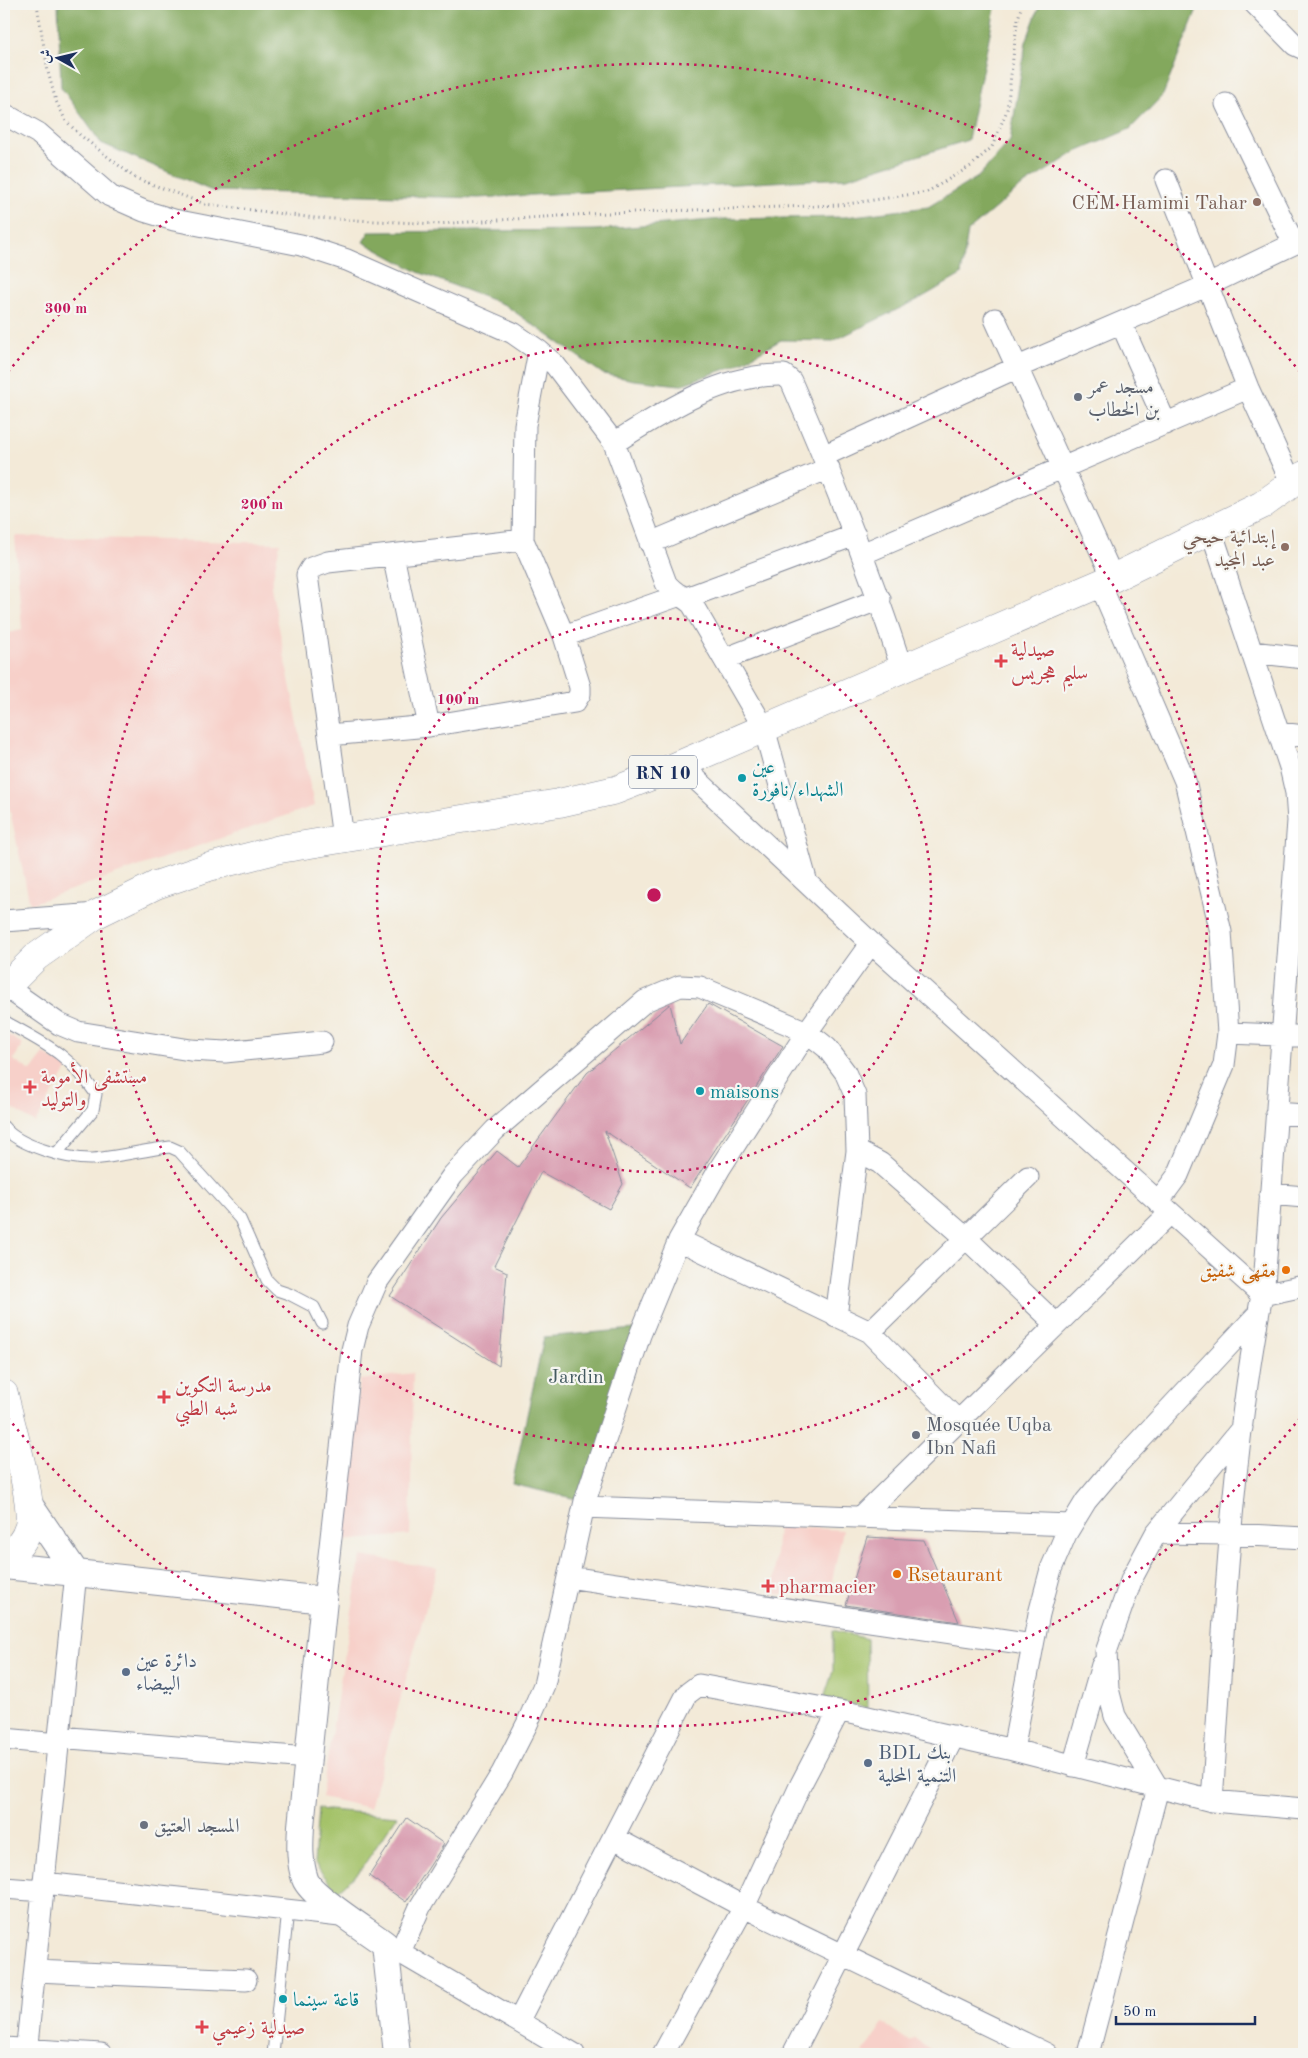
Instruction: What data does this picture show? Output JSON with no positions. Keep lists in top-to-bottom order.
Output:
{
  "streets": {
    "main road": ["RN 10"]
  },
  "parks": ["Jardin"],
  "places": {
    "other": [
      "CEM Hamimi Tahar",
      "مسجد عمر بن الخطاب",
      "إبتدائية حيحي عبد المجيد",
      "عين الشهداء/نافورة",
      "maisons",
      "مقهى شفيق",
      "Mosquée Uqba Ibn Nafi",
      "Rsetaurant",
      "دائرة عين البيضاء",
      "BDL بنك التنمية المحلية",
      "المسجد العتيق",
      "قاعة سينما"
    ],
    "health": [
      "صيدلية سليم هجريس",
      "مستشفى الأمومة والتوليد",
      "مدرسة التكوين شبه الطبي",
      "pharmacier",
      "صيدلية زعيمي"
    ]
  },
  "scale_bar": "50 m",
  "north": "left",
  "rings": ["300 m", "200 m", "100 m"]
}
